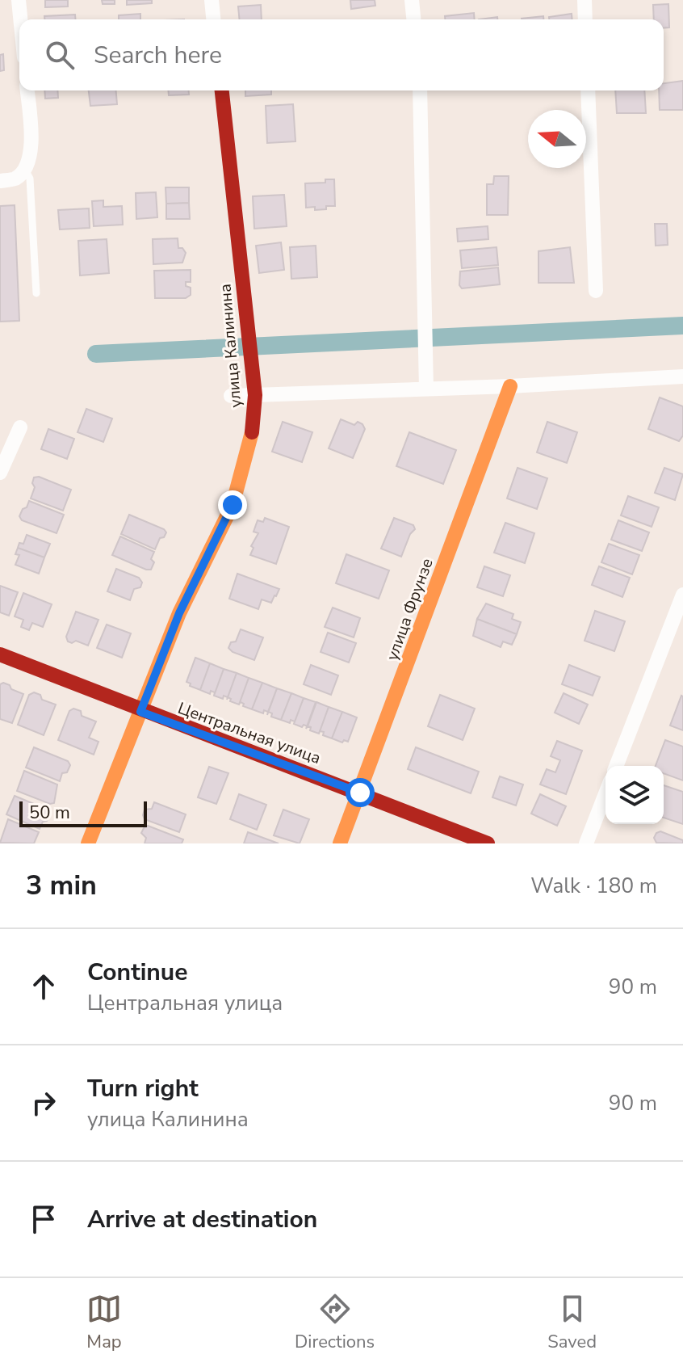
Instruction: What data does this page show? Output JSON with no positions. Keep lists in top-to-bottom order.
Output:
{
  "streets": {
    "street": ["улица Калинина", "улица Фрунзе", "Центральная улица"]
  },
  "crossings": [
    ["улица Калинина", "Центральная улица"],
    ["улица Фрунзе", "Центральная улица"]
  ],
  "scale_bar": "50 m",
  "north": "left",
  "page": {
    "search": "Search here",
    "scale": "50 m",
    "heading": ["3 min", "Walk · 180 m"],
    "list": [
      ["Continue", "Центральная улица", "90 m"],
      ["Turn right", "улица Калинина", "90 m"],
      "Arrive at destination"
    ],
    "nav": ["Map", "Directions", "Saved"]
  }
}
